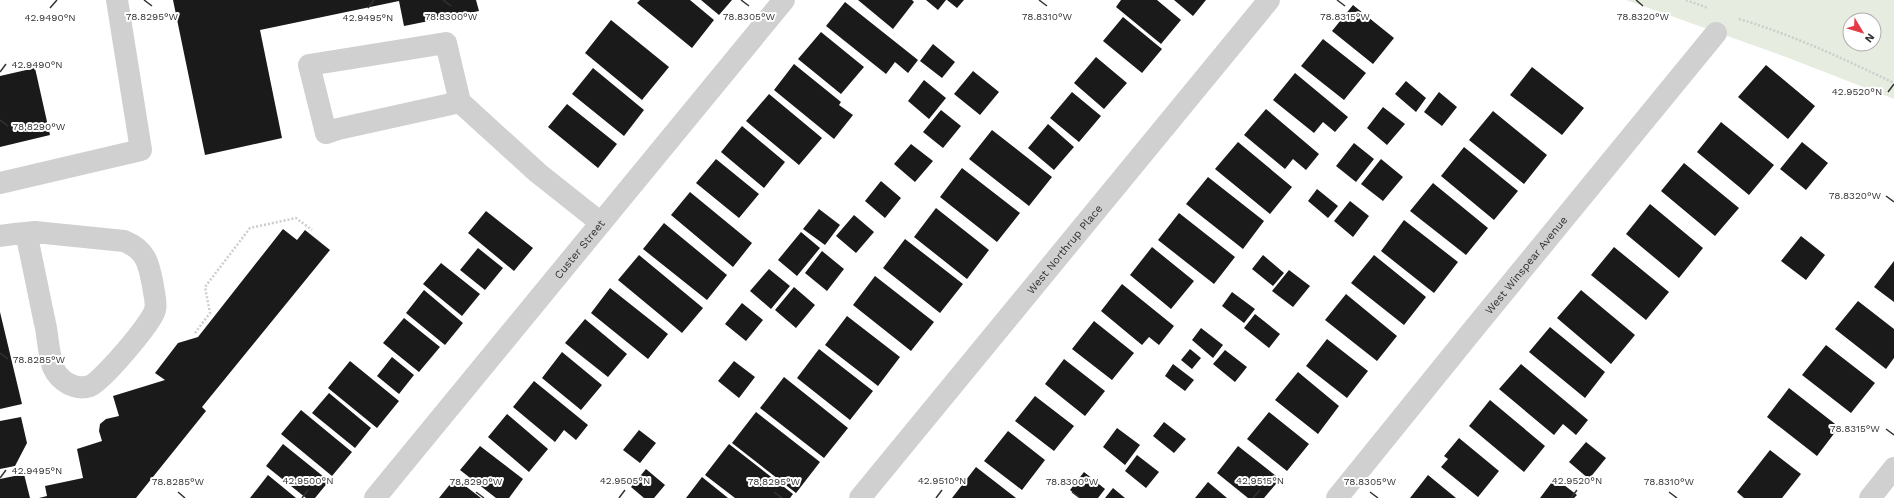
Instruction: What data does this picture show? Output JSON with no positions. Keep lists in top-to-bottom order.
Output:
{
  "streets": {
    "street": ["Custer Street", "West Northrup Place", "West Winspear Avenue"]
  },
  "north": "bottom right",
  "coordinates": [
    "78.8295°W",
    "78.8300°W",
    "78.8305°W",
    "78.8310°W",
    "78.8315°W",
    "78.8320°W",
    "42.9490°N",
    "42.9495°N",
    "42.9520°N",
    "78.8290°W",
    "78.8285°W",
    "42.9500°N",
    "42.9505°N",
    "42.9510°N",
    "42.9515°N"
  ]
}
